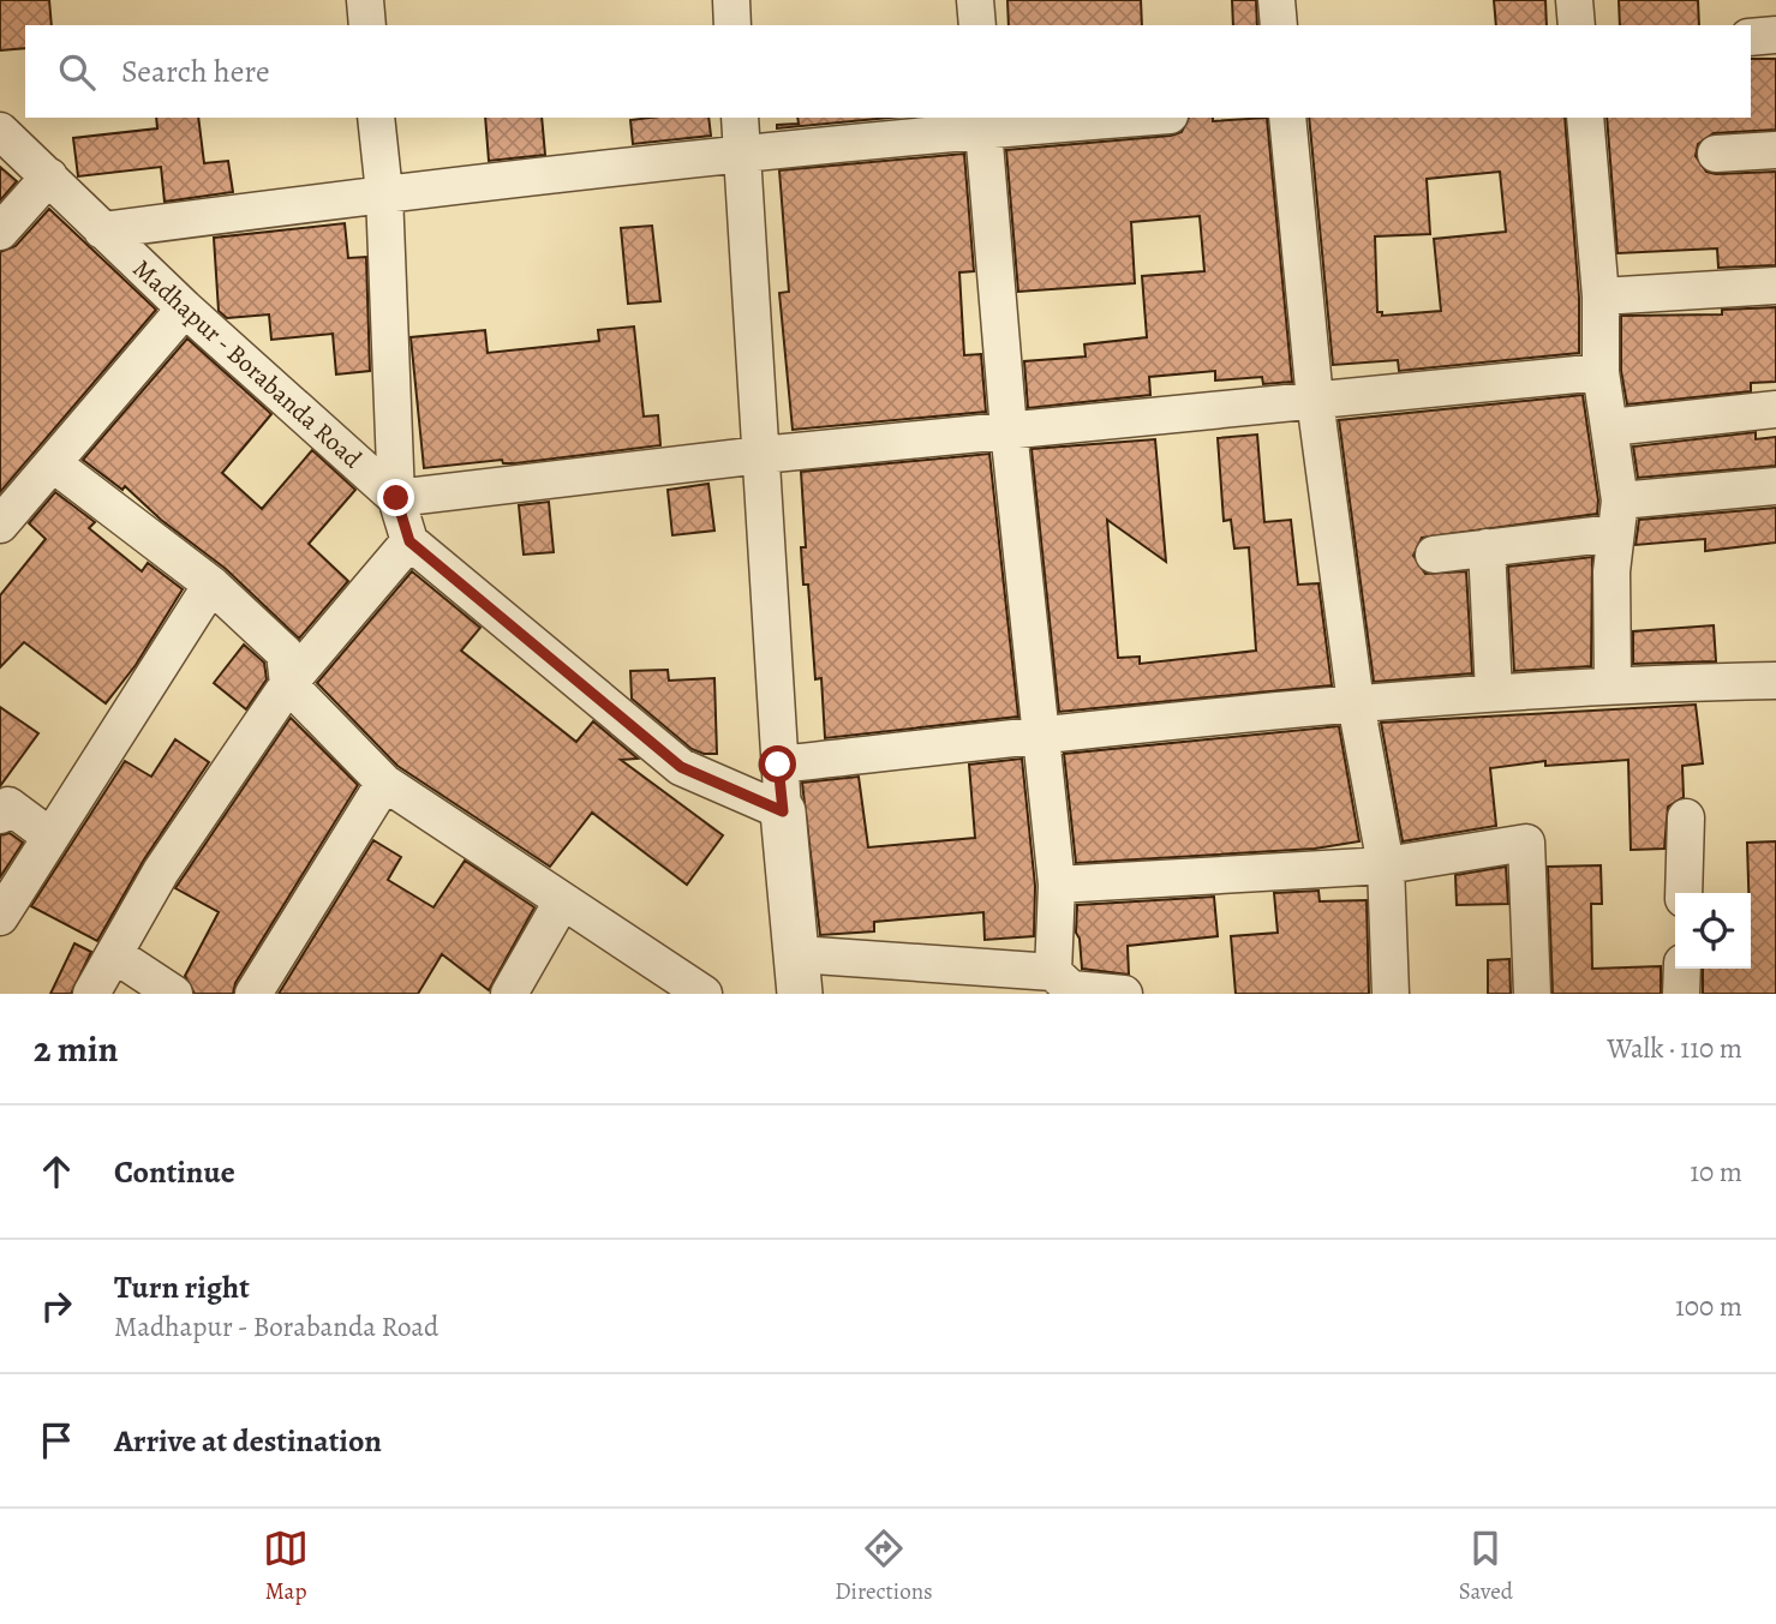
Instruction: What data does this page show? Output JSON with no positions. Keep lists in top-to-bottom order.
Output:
{
  "streets": {
    "street": ["Madhapur - Borabanda Road"]
  },
  "page": {
    "search": "Search here",
    "heading": ["2 min", "Walk · 110 m"],
    "list": [
      ["Continue", "10 m"],
      ["Turn right", "Madhapur - Borabanda Road", "100 m"],
      "Arrive at destination"
    ],
    "nav": ["Map", "Directions", "Saved"]
  }
}
